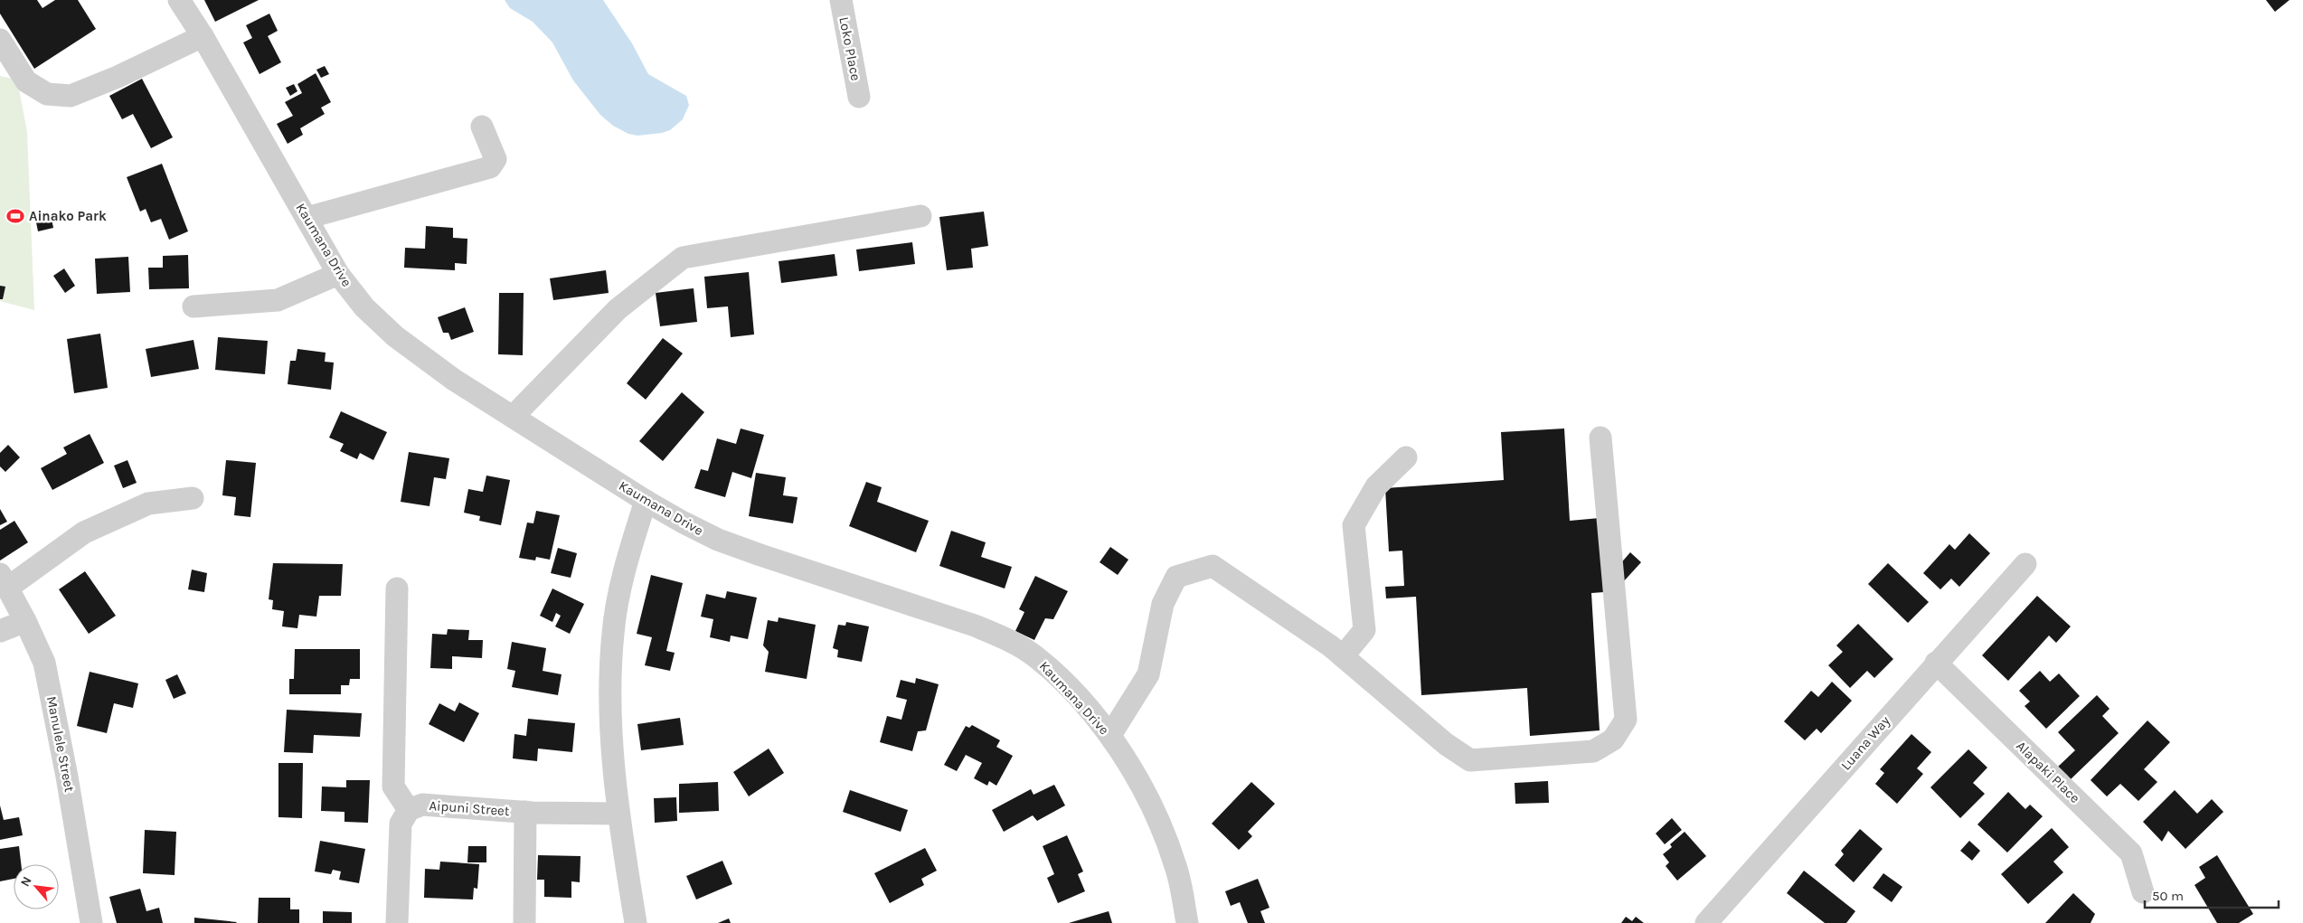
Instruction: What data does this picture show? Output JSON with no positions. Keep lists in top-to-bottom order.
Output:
{
  "streets": {
    "street": [
      "Loko Place",
      "Kaumana Drive",
      "Luana Way",
      "Manulele Street",
      "Alapaki Place",
      "Aipuni Street"
    ]
  },
  "crossings": [
    ["Luana Way", "Alapaki Place"]
  ],
  "places": {
    "sports": ["Ainako Park"]
  },
  "scale_bar": "50 m",
  "north": "top left"
}
